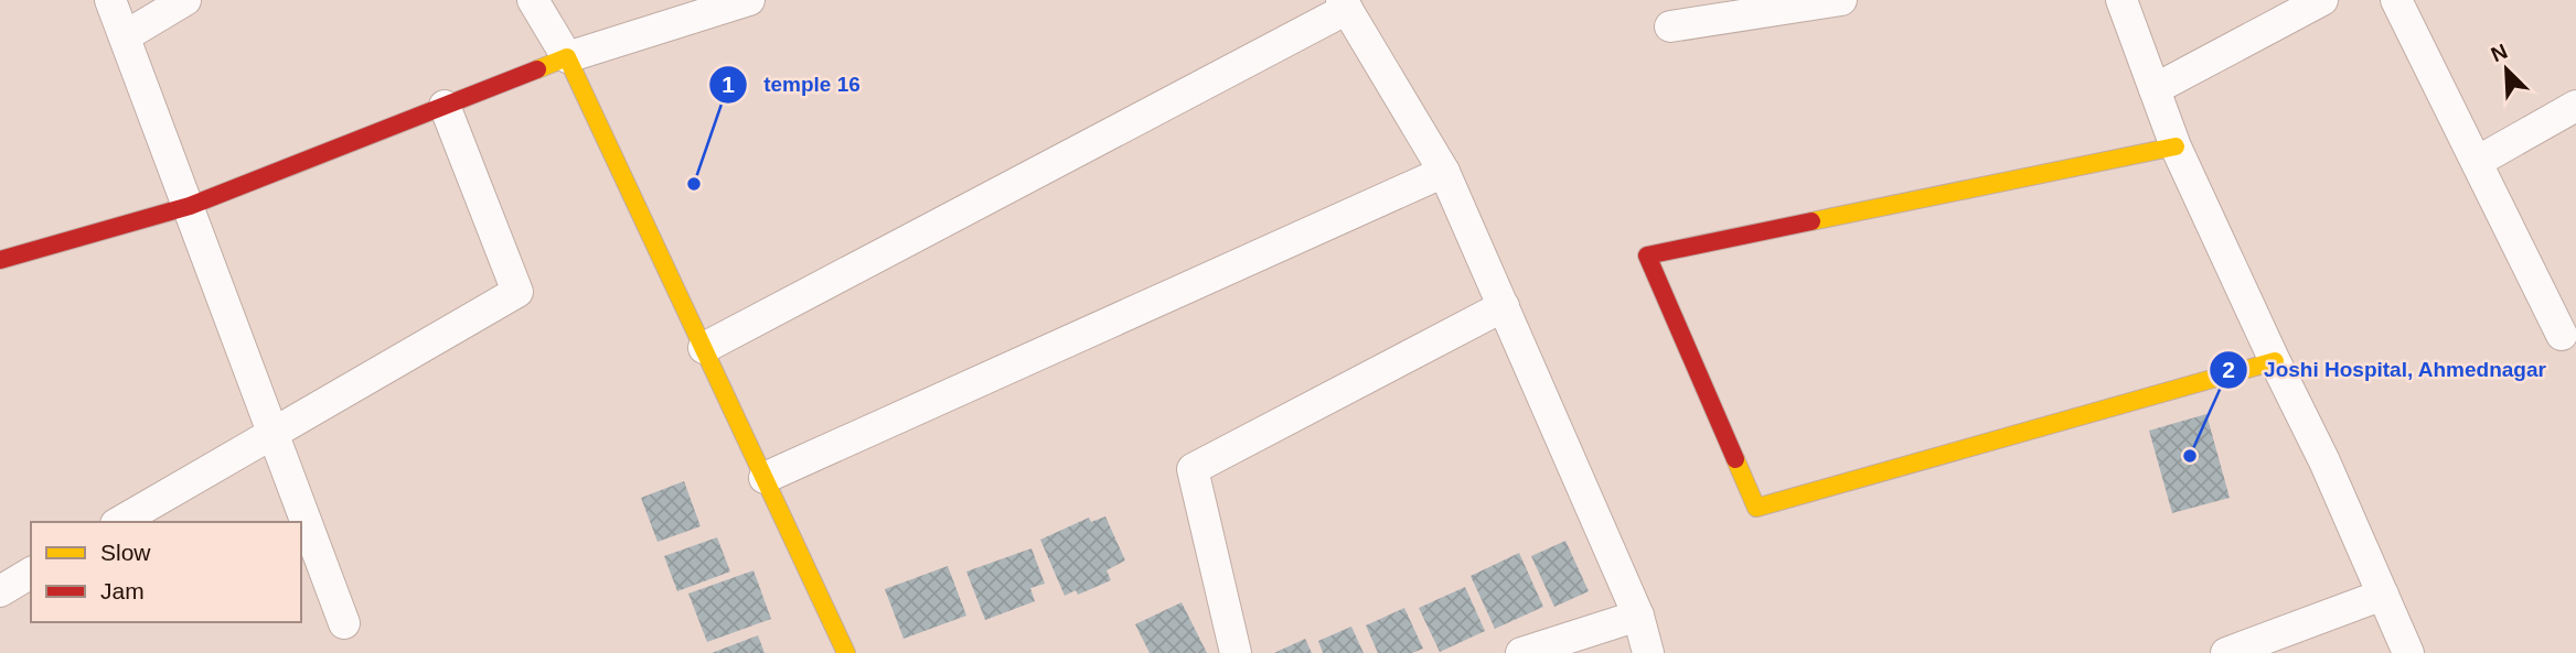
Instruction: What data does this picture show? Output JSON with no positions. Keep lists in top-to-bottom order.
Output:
{
  "places": ["temple 16", "Joshi Hospital, Ahmednagar"],
  "legend": ["Slow", "Jam"],
  "north": "top left"
}
